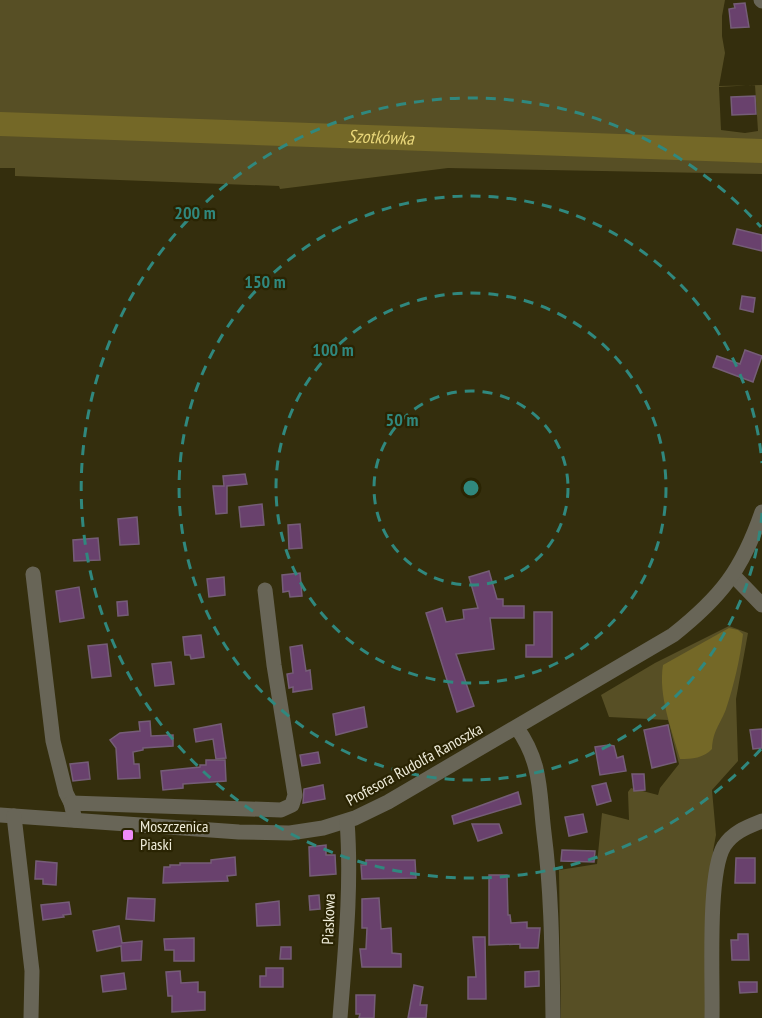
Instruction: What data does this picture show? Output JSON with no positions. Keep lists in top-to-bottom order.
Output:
{
  "streets": {
    "street": ["Profesora Rudolfa Ranoszka", "Piaskowa"]
  },
  "crossings": [
    ["Profesora Rudolfa Ranoszka", "Piaskowa"]
  ],
  "water": ["Szotkówka"],
  "places": {
    "transit": ["Moszczenica Piaski"]
  },
  "rings": [
    "200 m",
    "150 m",
    "100 m",
    "50 m"
  ]
}
